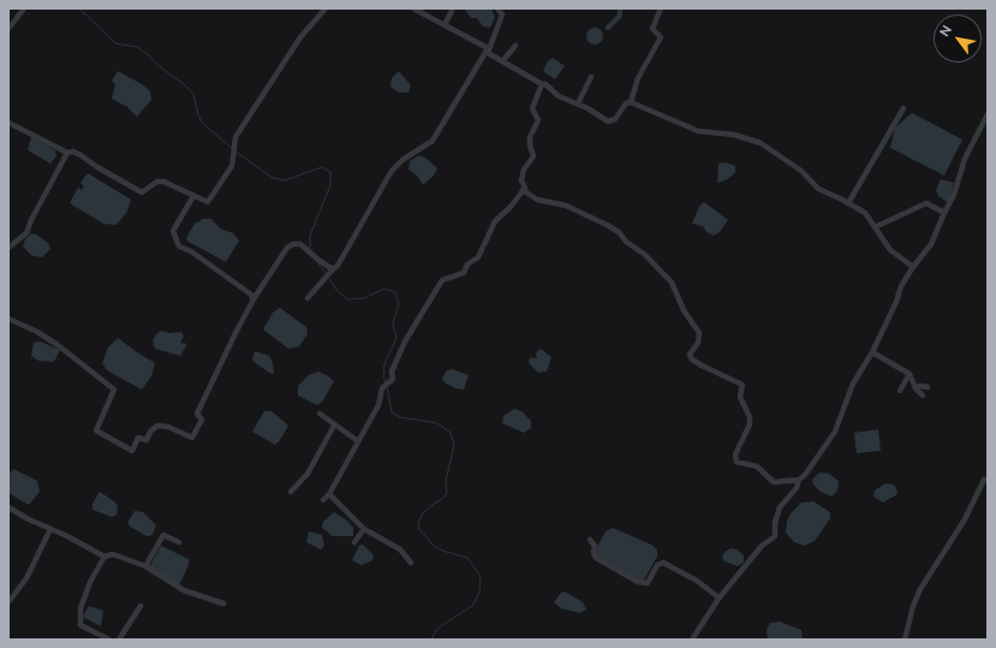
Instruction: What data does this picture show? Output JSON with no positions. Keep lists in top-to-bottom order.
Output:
{
  "north": "top left"
}
